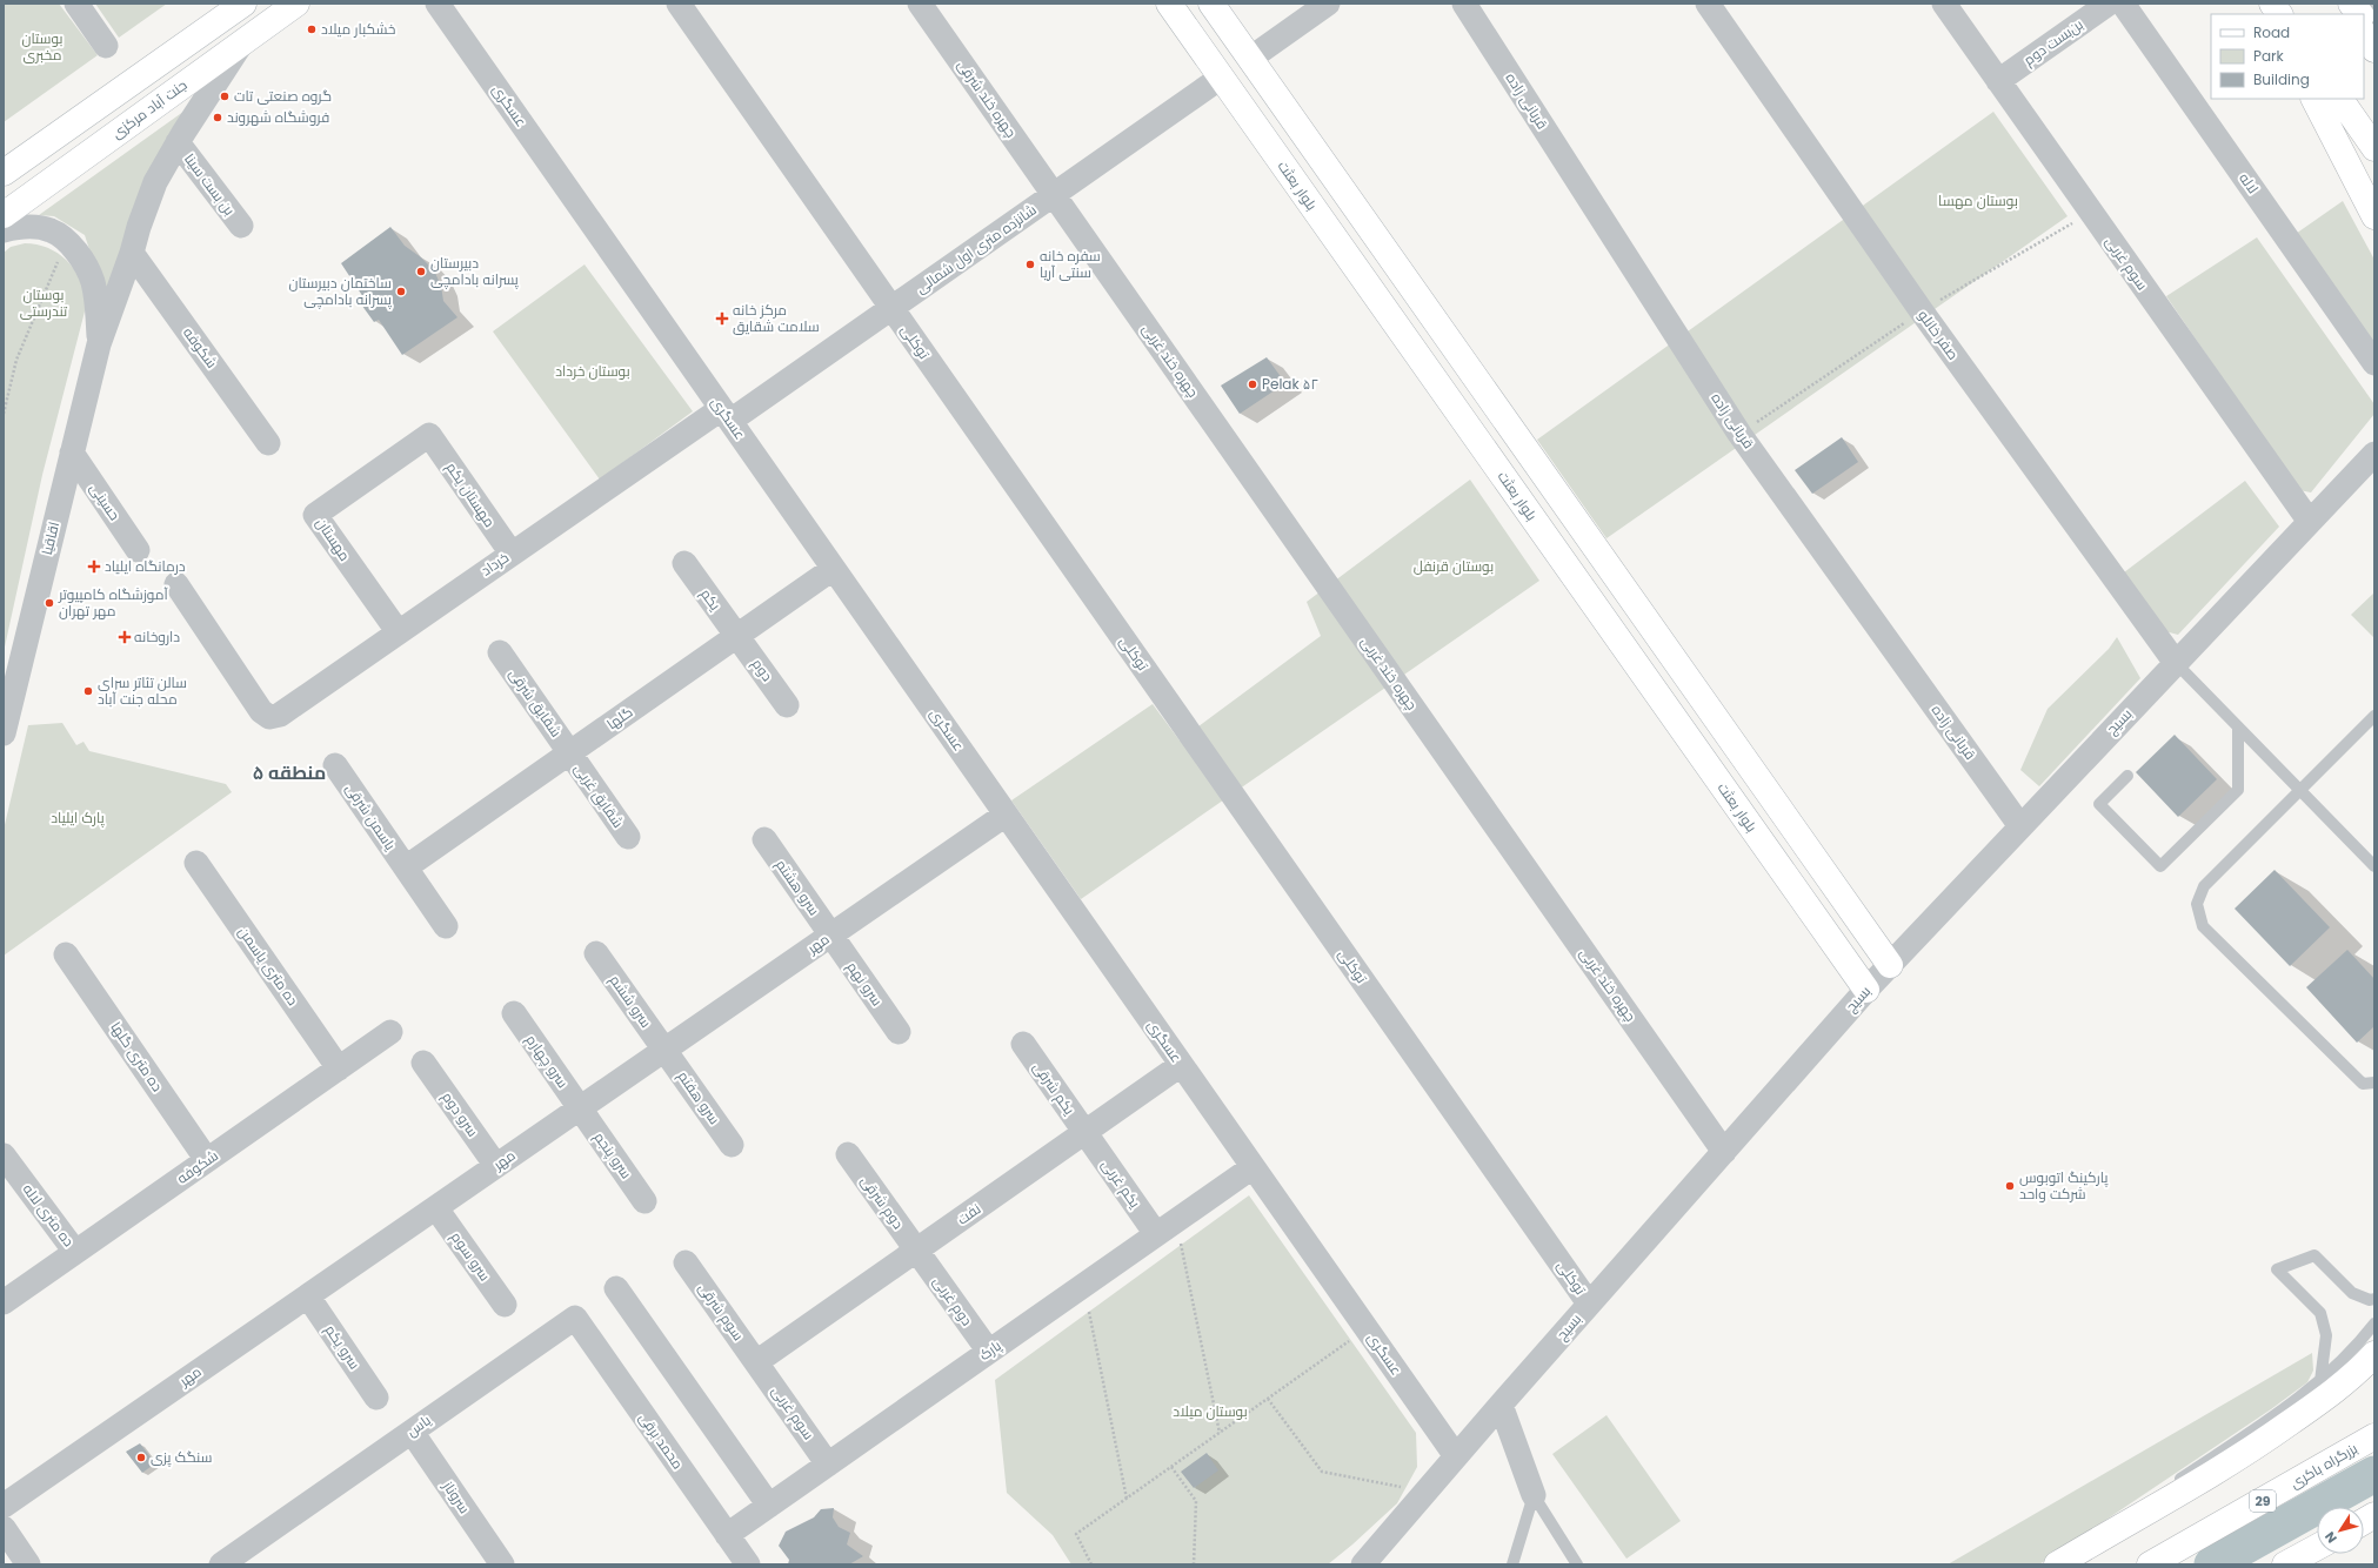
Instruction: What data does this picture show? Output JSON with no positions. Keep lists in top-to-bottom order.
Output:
{
  "streets": {
    "main road": [
      "جنت آباد مرکزی",
      "بلوار بعثت",
      "بزرگراه باکری",
      "29"
    ],
    "street": [
      "بن‌بست دوم",
      "چهره خند شرقی",
      "قربانی زاده",
      "عسگری",
      "لاله",
      "بن بست سینا",
      "شانزده متری اول شمالی",
      "سوم غربی",
      "صفر خانلو",
      "توکلی",
      "شکوفه",
      "چهره خند غربی",
      "مهستان یکم",
      "حسینی",
      "اقاقیا",
      "مهستان",
      "خرداد",
      "یکم",
      "دوم",
      "شقایق شرقی",
      "گلها",
      "بسیج",
      "شقایق غربی",
      "یاسمن شرقی",
      "سرو هشتم",
      "مهر",
      "ده متری یاسمن",
      "سرو نهم",
      "سرو ششم",
      "ده متری گلها",
      "سرو چهارم",
      "یکم شرقی",
      "سرو هفتم",
      "سرو دوم",
      "سرو پنجم",
      "یکم غربی",
      "دوم شرقی",
      "نفت",
      "ده متری لاله",
      "سرو سوم",
      "دوم غربی",
      "سوم شرقی",
      "سرو یکم",
      "پارک",
      "یاس",
      "محمد برقی",
      "سروناز"
    ]
  },
  "crossings": [
    ["بن‌بست دوم", "سوم غربی"],
    ["چهره خند شرقی", "شانزده متری اول شمالی"],
    ["چهره خند شرقی", "چهره خند غربی"],
    ["قربانی زاده", "بسیج"],
    ["عسگری", "شانزده متری اول شمالی"],
    ["عسگری", "خرداد"],
    ["عسگری", "گلها"],
    ["عسگری", "بسیج"],
    ["عسگری", "مهر"],
    ["عسگری", "نفت"],
    ["عسگری", "پارک"],
    ["بلوار بعثت", "شانزده متری اول شمالی"],
    ["بلوار بعثت", "بسیج"],
    ["شانزده متری اول شمالی", "توکلی"],
    ["شانزده متری اول شمالی", "چهره خند غربی"],
    ["شانزده متری اول شمالی", "خرداد"],
    ["سوم غربی", "بسیج"],
    ["سوم غربی", "نفت"],
    ["سوم غربی", "سوم شرقی"],
    ["سوم غربی", "پارک"],
    ["صفر خانلو", "بسیج"],
    ["توکلی", "بسیج"],
    ["شکوفه", "ده متری یاسمن"],
    ["شکوفه", "ده متری گلها"],
    ["شکوفه", "ده متری لاله"],
    ["چهره خند غربی", "بسیج"],
    ["مهستان یکم", "مهستان"],
    ["مهستان یکم", "خرداد"],
    ["حسینی", "اقاقیا"],
    ["مهستان", "خرداد"],
    ["یکم", "دوم"],
    ["یکم", "گلها"],
    ["دوم", "گلها"],
    ["شقایق شرقی", "گلها"],
    ["شقایق شرقی", "شقایق غربی"],
    ["گلها", "شقایق غربی"],
    ["گلها", "یاسمن شرقی"],
    ["سرو هشتم", "مهر"],
    ["سرو هشتم", "سرو نهم"],
    ["مهر", "سرو نهم"],
    ["مهر", "سرو ششم"],
    ["مهر", "سرو چهارم"],
    ["مهر", "سرو هفتم"],
    ["مهر", "سرو دوم"],
    ["مهر", "سرو پنجم"],
    ["مهر", "سرو سوم"],
    ["مهر", "سرو یکم"],
    ["سرو ششم", "سرو هفتم"],
    ["سرو چهارم", "سرو پنجم"],
    ["یکم شرقی", "یکم غربی"],
    ["یکم شرقی", "نفت"],
    ["یکم غربی", "نفت"],
    ["یکم غربی", "پارک"],
    ["دوم شرقی", "نفت"],
    ["دوم شرقی", "دوم غربی"],
    ["نفت", "دوم غربی"],
    ["نفت", "سوم شرقی"],
    ["دوم غربی", "پارک"],
    ["پارک", "محمد برقی"],
    ["یاس", "محمد برقی"],
    ["یاس", "سروناز"]
  ],
  "districts": ["منطقه ۵"],
  "parks": [
    "بوستان مخبری",
    "بوستان مهسا",
    "بوستان تندرستی",
    "بوستان خرداد",
    "بوستان قرنفل",
    "پارک ایلیاد",
    "بوستان میلاد"
  ],
  "places": {
    "other": [
      "خشکبار میلاد",
      "گروه صنعتی تات",
      "فروشگاه شهروند",
      "سفره خانه سنتی آریا",
      "دبیرستان پسرانه بادامچی",
      "ساختمان دبیرستان پسرانه بادامچی",
      "Pelak ۵۲",
      "آموزشگاه کامپیوتر مهر تهران",
      "سالن تئاتر سرای محله جنت آباد",
      "پارکینگ اتوبوس شرکت واحد",
      "سنگک پزی"
    ],
    "health": ["مرکز خانه سلامت شقایق", "درمانگاه ایلیاد", "داروخانه"]
  },
  "legend": ["Road", "Park", "Building"],
  "north": "bottom left"
}
